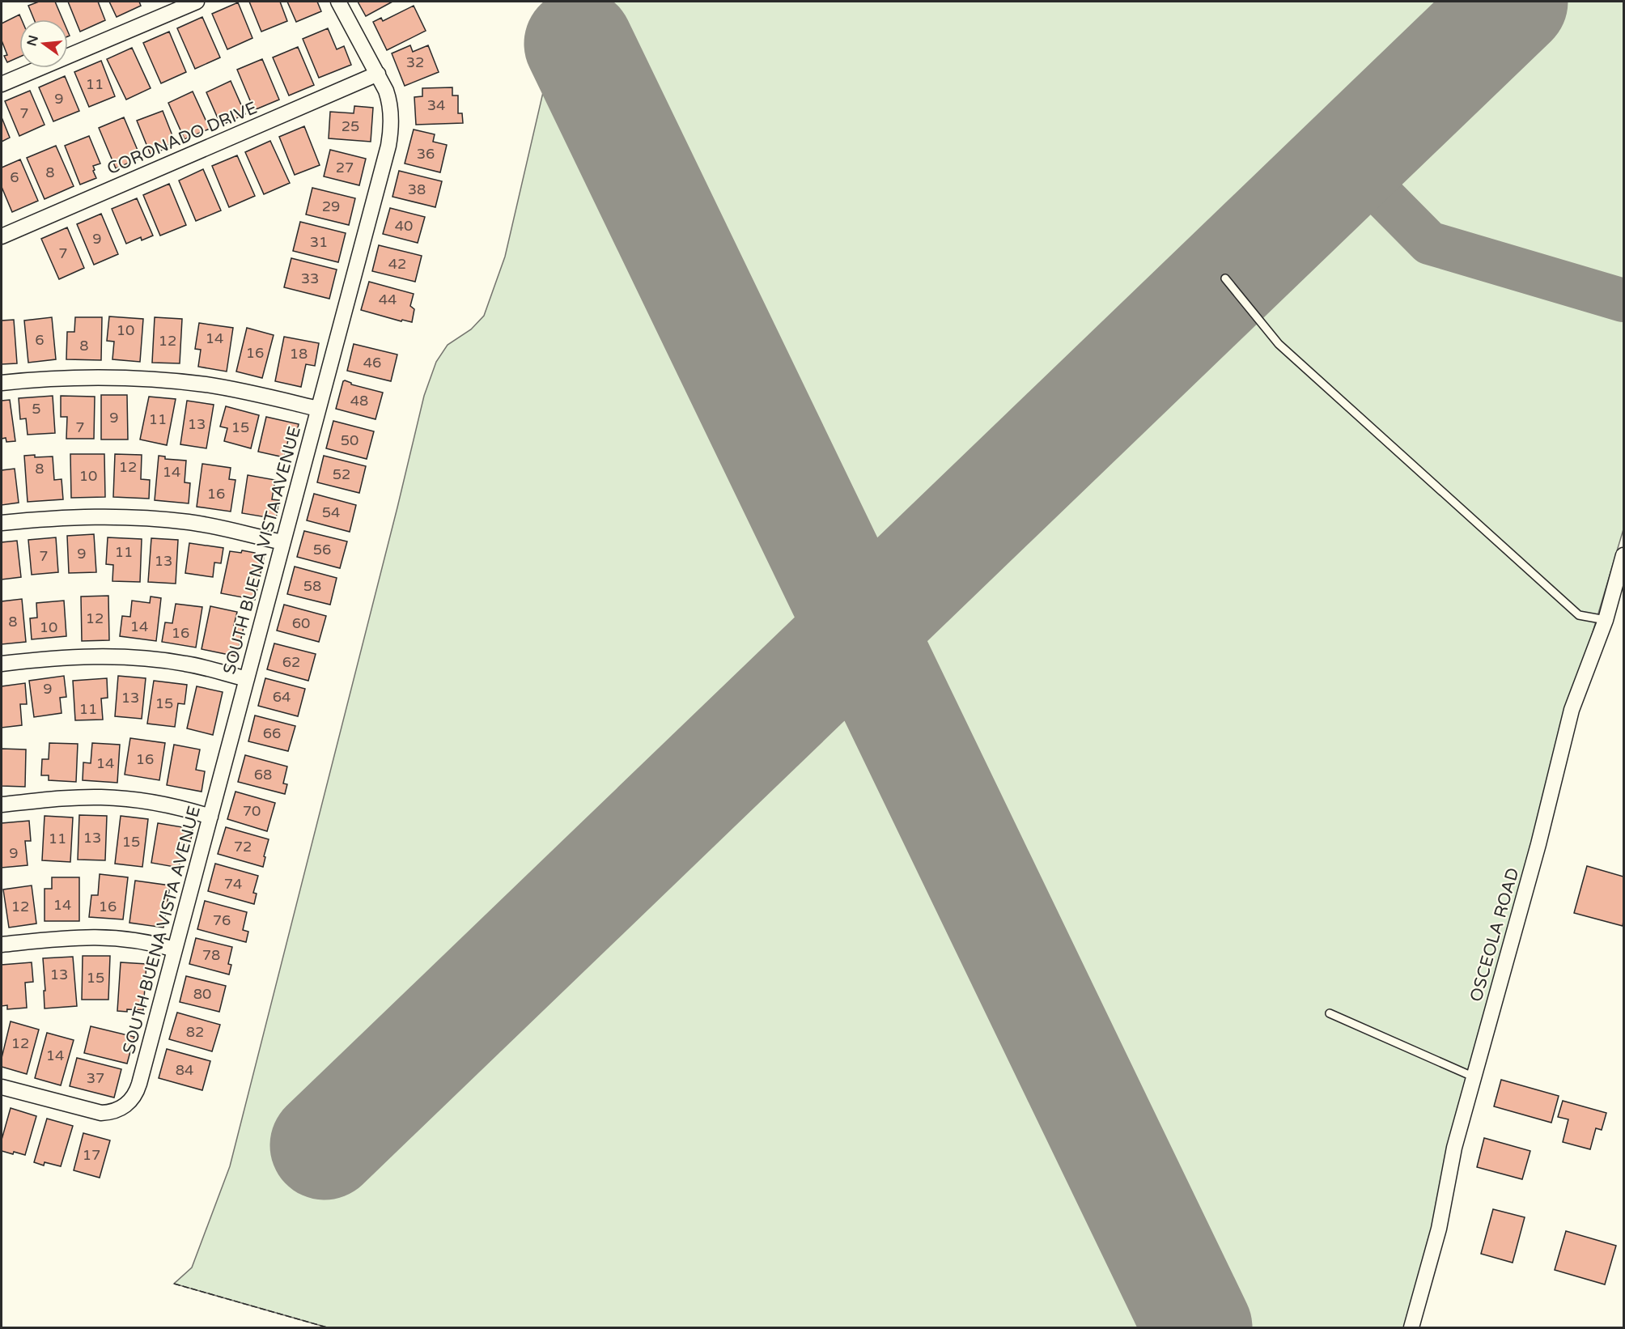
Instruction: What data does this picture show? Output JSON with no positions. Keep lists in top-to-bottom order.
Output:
{
  "streets": {
    "street": ["CORONADO DRIVE", "SOUTH BUENA VISTA AVENUE", "OSCEOLA ROAD"]
  },
  "crossings": [
    ["CORONADO DRIVE", "SOUTH BUENA VISTA AVENUE"]
  ],
  "house_numbers": [
    "32",
    "11",
    "9",
    "34",
    "7",
    "25",
    "36",
    "27",
    "8",
    "6",
    "38",
    "29",
    "40",
    "9",
    "31",
    "7",
    "42",
    "33",
    "44",
    "10",
    "14",
    "6",
    "12",
    "8",
    "16",
    "18",
    "46",
    "48",
    "5",
    "9",
    "11",
    "13",
    "7",
    "15",
    "50",
    "12",
    "8",
    "14",
    "52",
    "10",
    "16",
    "54",
    "56",
    "11",
    "9",
    "7",
    "13",
    "58",
    "12",
    "8",
    "60",
    "14",
    "10",
    "16",
    "62",
    "9",
    "64",
    "13",
    "15",
    "11",
    "66",
    "16",
    "14",
    "68",
    "70",
    "13",
    "11",
    "15",
    "72",
    "9",
    "74",
    "14",
    "12",
    "16",
    "76",
    "78",
    "13",
    "15",
    "80",
    "82",
    "12",
    "14",
    "84",
    "37",
    "17"
  ],
  "north": "left"
}
